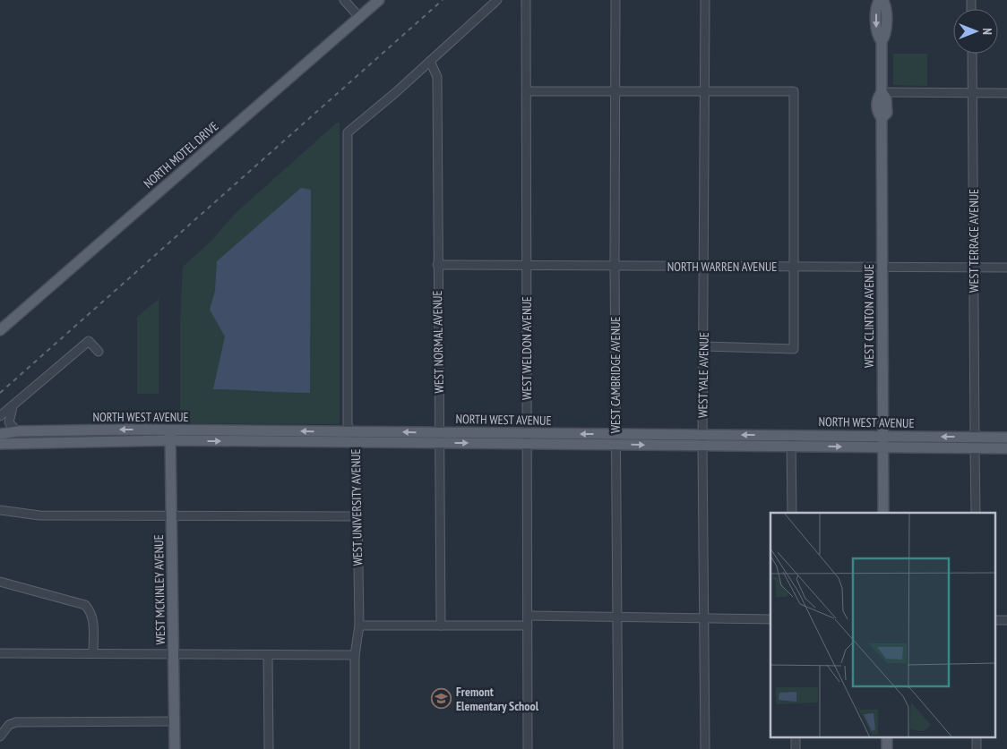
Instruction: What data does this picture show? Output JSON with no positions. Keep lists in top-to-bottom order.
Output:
{
  "streets": {
    "main road": [
      "NORTH MOTEL DRIVE",
      "WEST CLINTON AVENUE",
      "NORTH WEST AVENUE",
      "WEST MCKINLEY AVENUE"
    ],
    "street": [
      "WEST TERRACE AVENUE",
      "NORTH WARREN AVENUE",
      "WEST NORMAL AVENUE",
      "WEST WELDON AVENUE",
      "WEST CAMBRIDGE AVENUE",
      "WEST YALE AVENUE",
      "WEST UNIVERSITY AVENUE"
    ]
  },
  "crossings": [
    ["WEST TERRACE AVENUE", "NORTH WARREN AVENUE"],
    ["WEST TERRACE AVENUE", "NORTH WEST AVENUE"],
    ["NORTH WARREN AVENUE", "WEST CLINTON AVENUE"],
    ["NORTH WARREN AVENUE", "WEST NORMAL AVENUE"],
    ["NORTH WARREN AVENUE", "WEST WELDON AVENUE"],
    ["NORTH WARREN AVENUE", "WEST CAMBRIDGE AVENUE"],
    ["NORTH WARREN AVENUE", "WEST YALE AVENUE"],
    ["WEST CLINTON AVENUE", "NORTH WEST AVENUE"],
    ["WEST NORMAL AVENUE", "NORTH WEST AVENUE"],
    ["WEST NORMAL AVENUE", "WEST UNIVERSITY AVENUE"],
    ["WEST WELDON AVENUE", "NORTH WEST AVENUE"],
    ["WEST CAMBRIDGE AVENUE", "NORTH WEST AVENUE"],
    ["WEST YALE AVENUE", "NORTH WEST AVENUE"],
    ["NORTH WEST AVENUE", "WEST UNIVERSITY AVENUE"],
    ["NORTH WEST AVENUE", "WEST MCKINLEY AVENUE"]
  ],
  "places": {
    "school or university": ["Fremont Elementary School"]
  },
  "north": "right"
}
